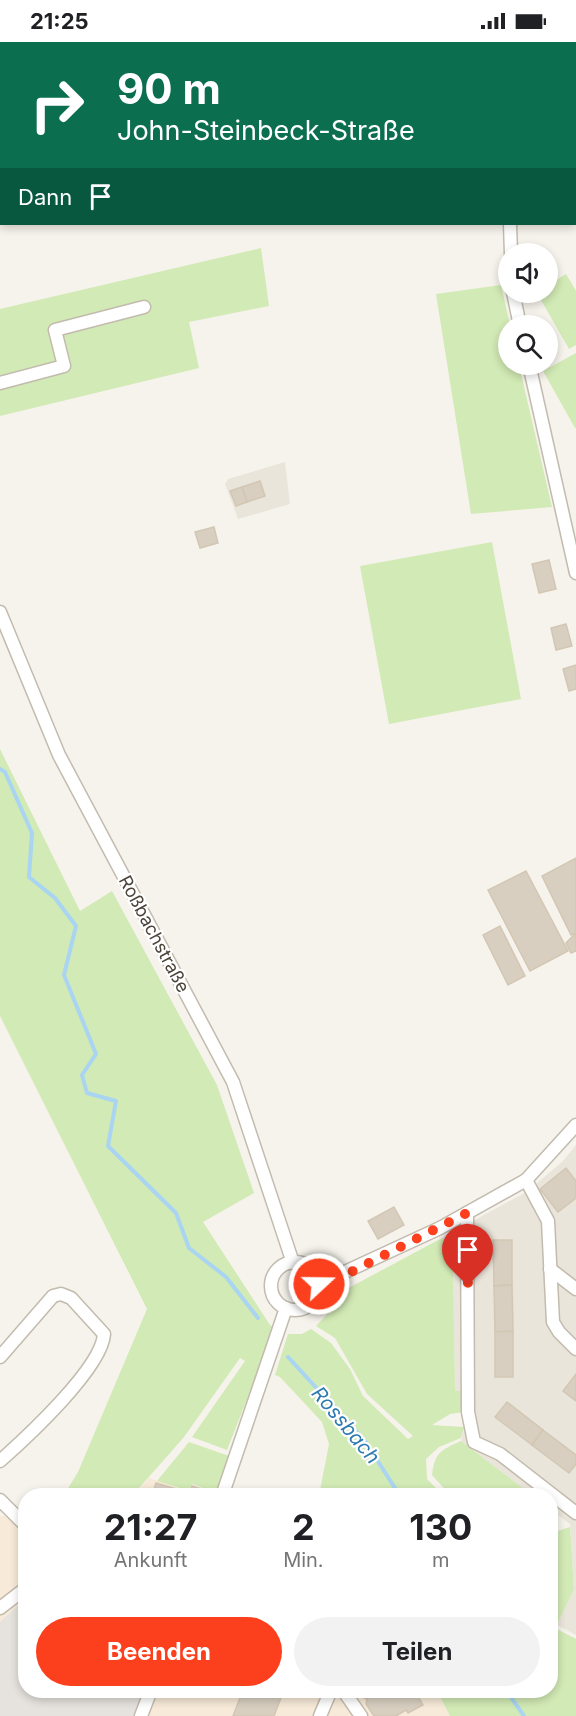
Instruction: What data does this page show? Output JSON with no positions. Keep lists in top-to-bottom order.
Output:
{
  "streets": {
    "street": ["Roßbachstraße"]
  },
  "water": ["Rossbach"],
  "page": {
    "status": "21:25",
    "turn": ["90 m", "John-Steinbeck-Straße"],
    "then": "Dann",
    "eta": [
      "21:27",
      "Ankunft",
      "2",
      "Min.",
      "130",
      "m"
    ],
    "buttons": ["Beenden", "Teilen"]
  }
}
